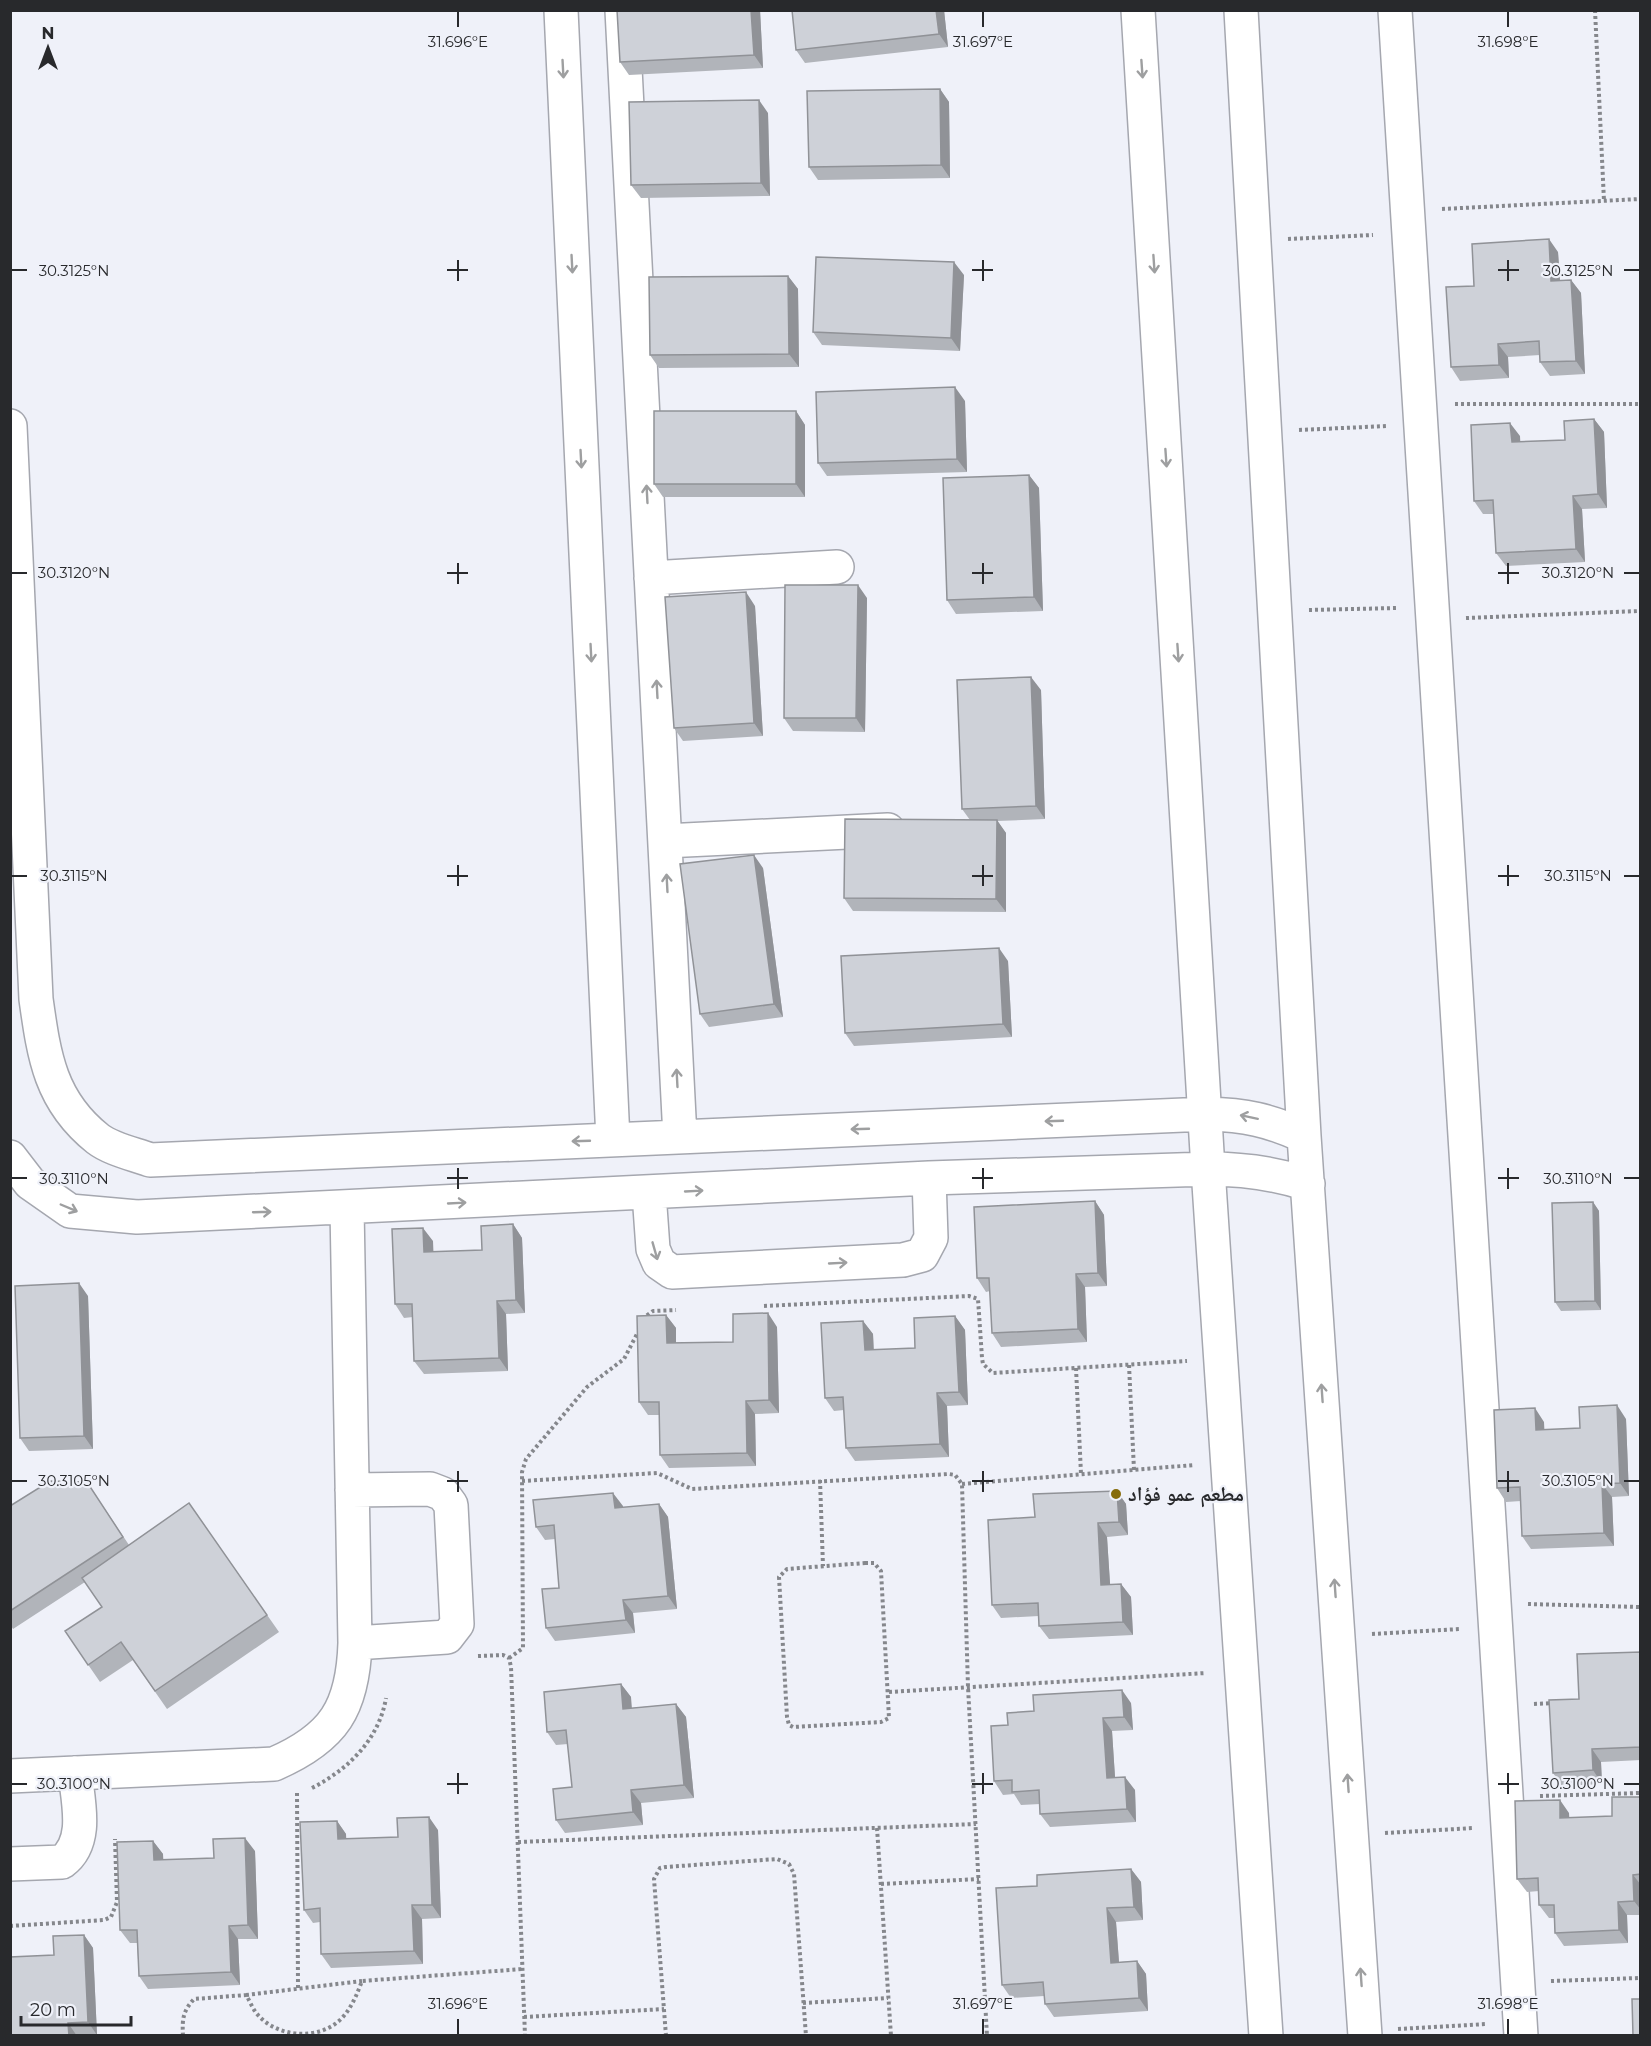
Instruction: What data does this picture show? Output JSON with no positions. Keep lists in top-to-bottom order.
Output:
{
  "places": ["مطعم عمو فؤاد"],
  "scale_bar": "20 m",
  "north": "top",
  "coordinates": [
    "31.696°E",
    "31.697°E",
    "31.698°E",
    "30.3125°N",
    "30.3120°N",
    "30.3115°N",
    "30.3110°N",
    "30.3105°N",
    "30.3100°N"
  ]
}
